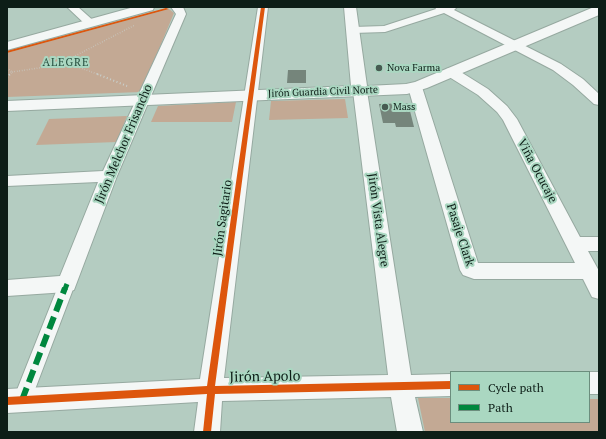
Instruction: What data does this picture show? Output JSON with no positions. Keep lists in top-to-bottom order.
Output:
{
  "streets": {
    "main road": ["Jirón Guardia Civil Norte", "Jirón Vista Alegre"],
    "street": [
      "Jirón Melchor Frisancho",
      "Viña Ocucaje",
      "Jirón Sagitario",
      "Pasaje Clark",
      "Jirón Apolo"
    ]
  },
  "crossings": [
    ["Jirón Guardia Civil Norte", "Jirón Melchor Frisancho"],
    ["Jirón Guardia Civil Norte", "Viña Ocucaje"],
    ["Jirón Guardia Civil Norte", "Jirón Sagitario"],
    ["Jirón Guardia Civil Norte", "Jirón Vista Alegre"],
    ["Jirón Guardia Civil Norte", "Pasaje Clark"],
    ["Viña Ocucaje", "Pasaje Clark"],
    ["Jirón Sagitario", "Jirón Apolo"],
    ["Jirón Vista Alegre", "Jirón Apolo"]
  ],
  "districts": ["ALEGRE"],
  "places": ["Nova Farma", "Mass"],
  "legend": ["Cycle path", "Path"]
}
